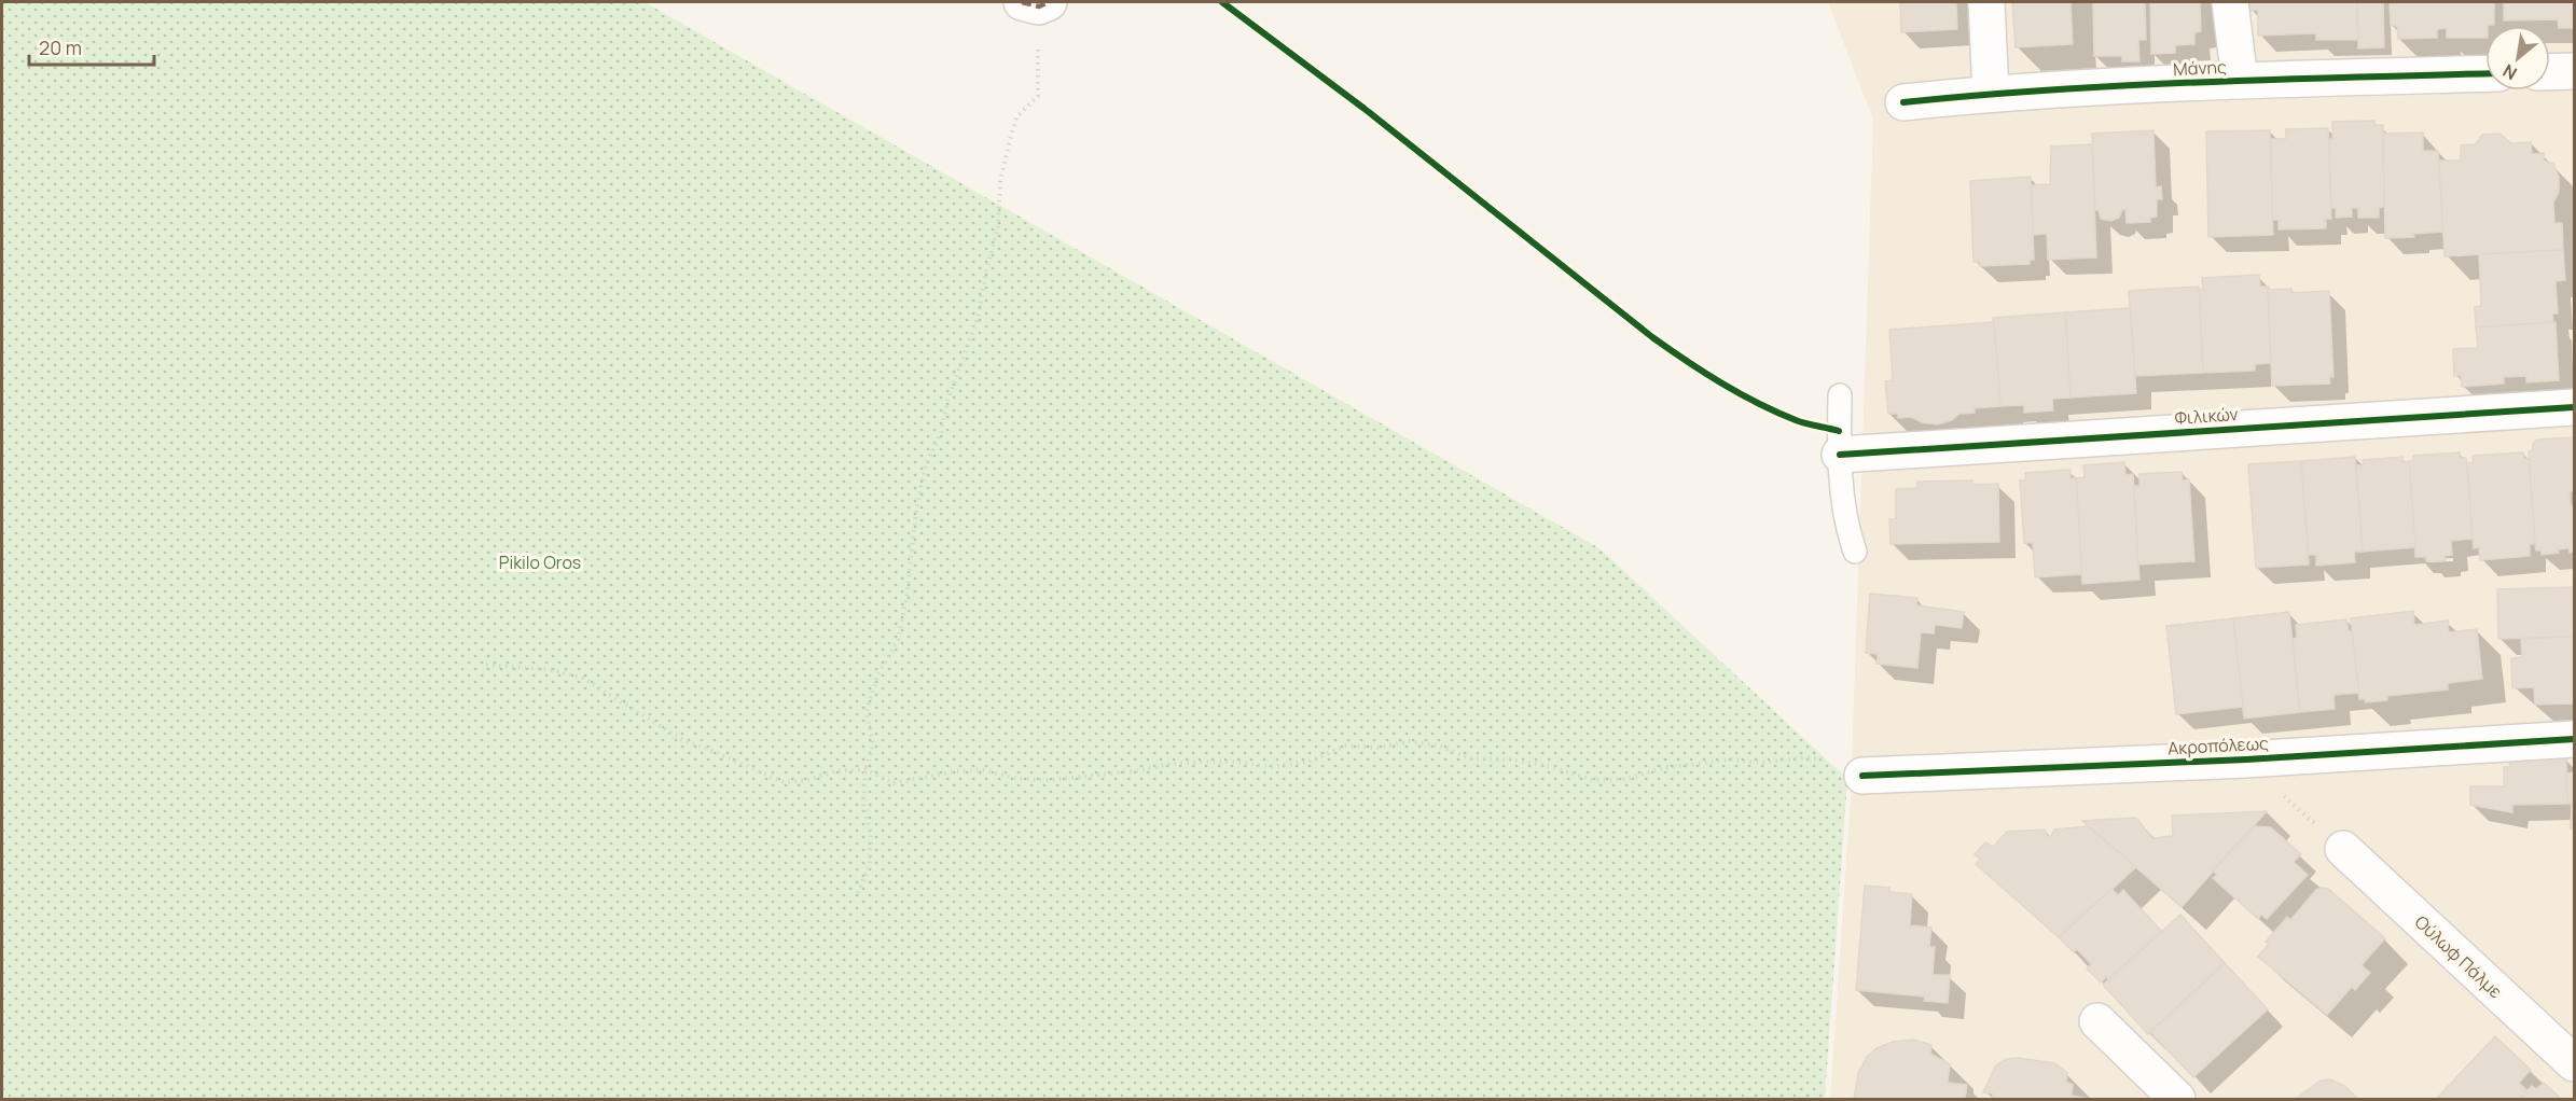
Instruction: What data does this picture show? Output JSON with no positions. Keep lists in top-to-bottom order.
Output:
{
  "streets": {
    "street": [
      "Μάνης",
      "Φιλικών",
      "Ακροπόλεως",
      "Ούλωφ Πάλμε"
    ]
  },
  "parks": ["Pikilo Oros"],
  "scale_bar": "20 m",
  "north": "bottom left"
}
